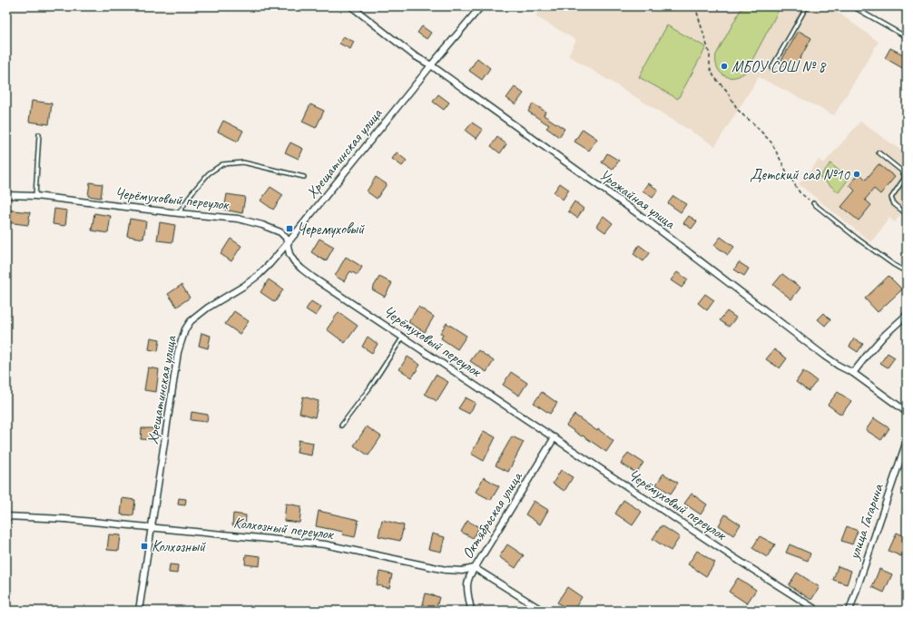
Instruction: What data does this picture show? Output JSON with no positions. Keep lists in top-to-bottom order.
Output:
{
  "streets": {
    "street": [
      "Хрещатинская улица",
      "Черёмуховый переулок",
      "Урожайная улица",
      "Октябрьская улица",
      "улица Гагарина",
      "Колхозный переулок"
    ]
  },
  "crossings": [
    ["Хрещатинская улица", "Черёмуховый переулок"],
    ["Хрещатинская улица", "Урожайная улица"],
    ["Хрещатинская улица", "Колхозный переулок"],
    ["Черёмуховый переулок", "Октябрьская улица"],
    ["Октябрьская улица", "Колхозный переулок"]
  ],
  "places": {
    "other": ["МБОУ СОШ № 8", "Детский сад №10"],
    "transit": ["Черемуховый", "Колхозный"]
  }
}
